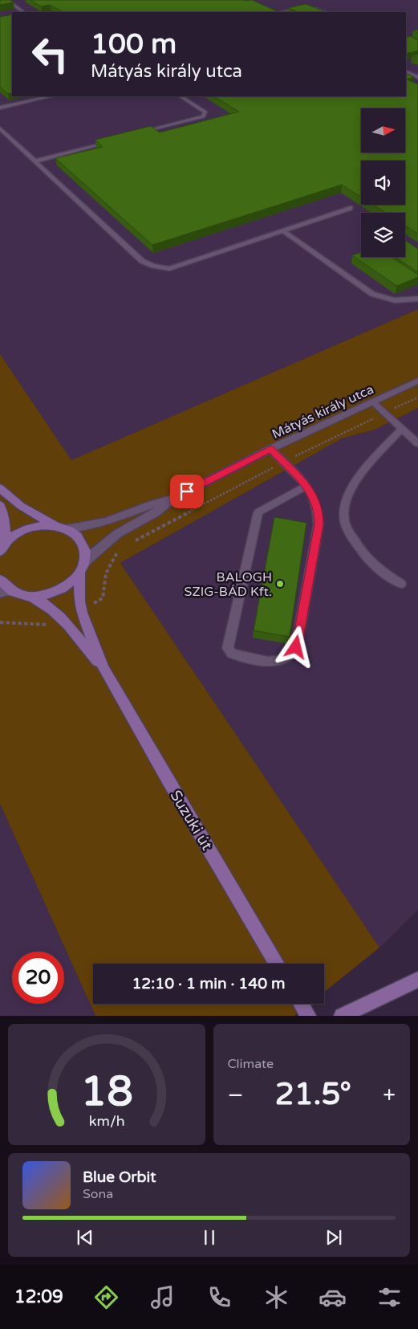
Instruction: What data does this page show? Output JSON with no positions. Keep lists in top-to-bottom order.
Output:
{
  "streets": {
    "main road": ["Suzuki út"],
    "street": ["Mátyás király utca"]
  },
  "places": ["BALOGH SZIG-BÁD Kft."],
  "north": "right",
  "page": {
    "turn": ["100 m", "Mátyás király utca"],
    "limit": "20",
    "trip": "12:10 · 1 min · 140 m",
    "tile": "Climate",
    "heat": ["−", "21.5°", "+"],
    "song": ["Blue Orbit", "Sona"],
    "tabs": "12:09",
    "gauge": ["18", "km/h"]
  }
}
